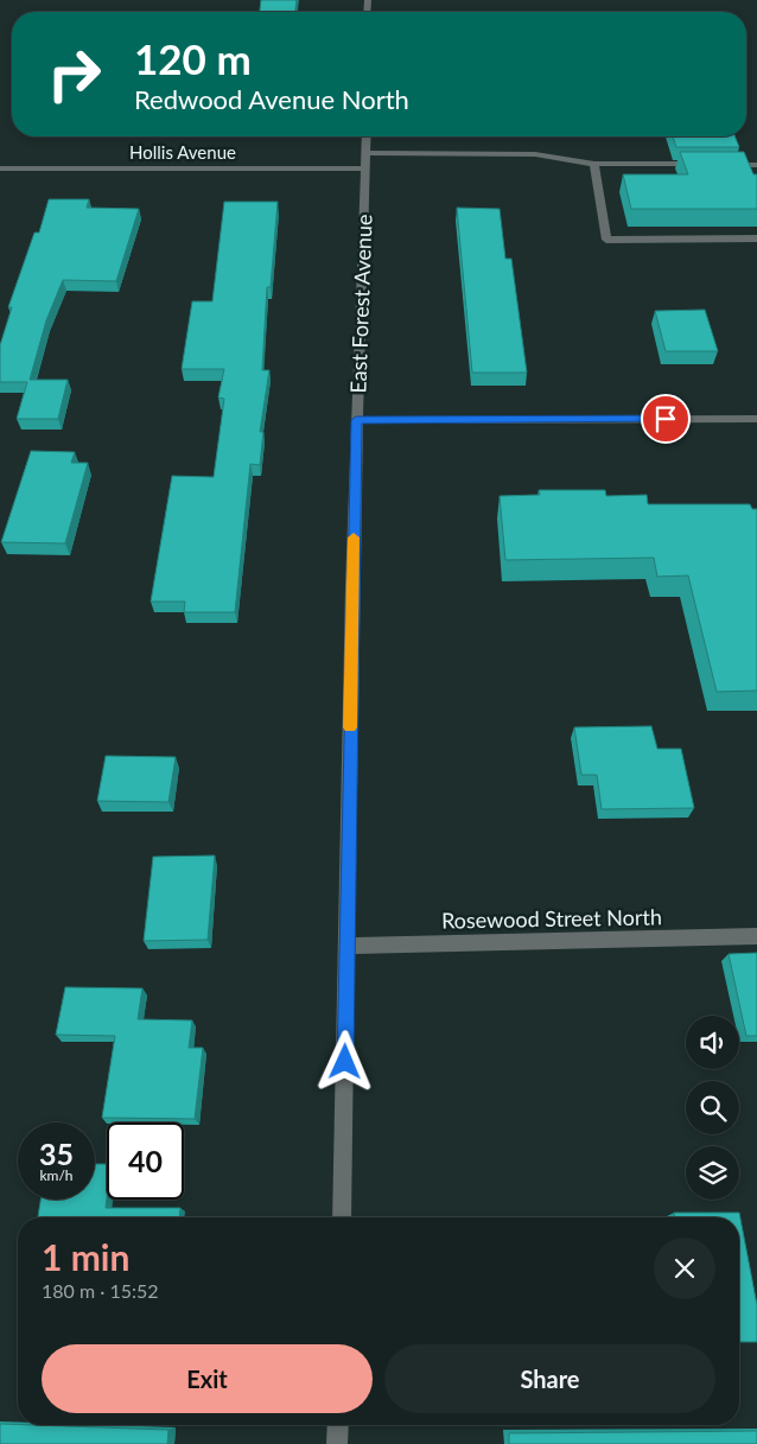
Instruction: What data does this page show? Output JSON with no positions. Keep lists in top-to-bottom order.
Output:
{
  "streets": {
    "street": ["Hollis Avenue", "East Forest Avenue", "Rosewood Street North"]
  },
  "crossings": [
    ["Hollis Avenue", "East Forest Avenue"],
    ["East Forest Avenue", "Rosewood Street North"]
  ],
  "page": {
    "turn": ["120 m", "Redwood Avenue North"],
    "speed": "35 km/h",
    "limit": "40",
    "heading": ["1 min", "180 m · 15:52"],
    "buttons": ["Exit", "Share"]
  }
}
